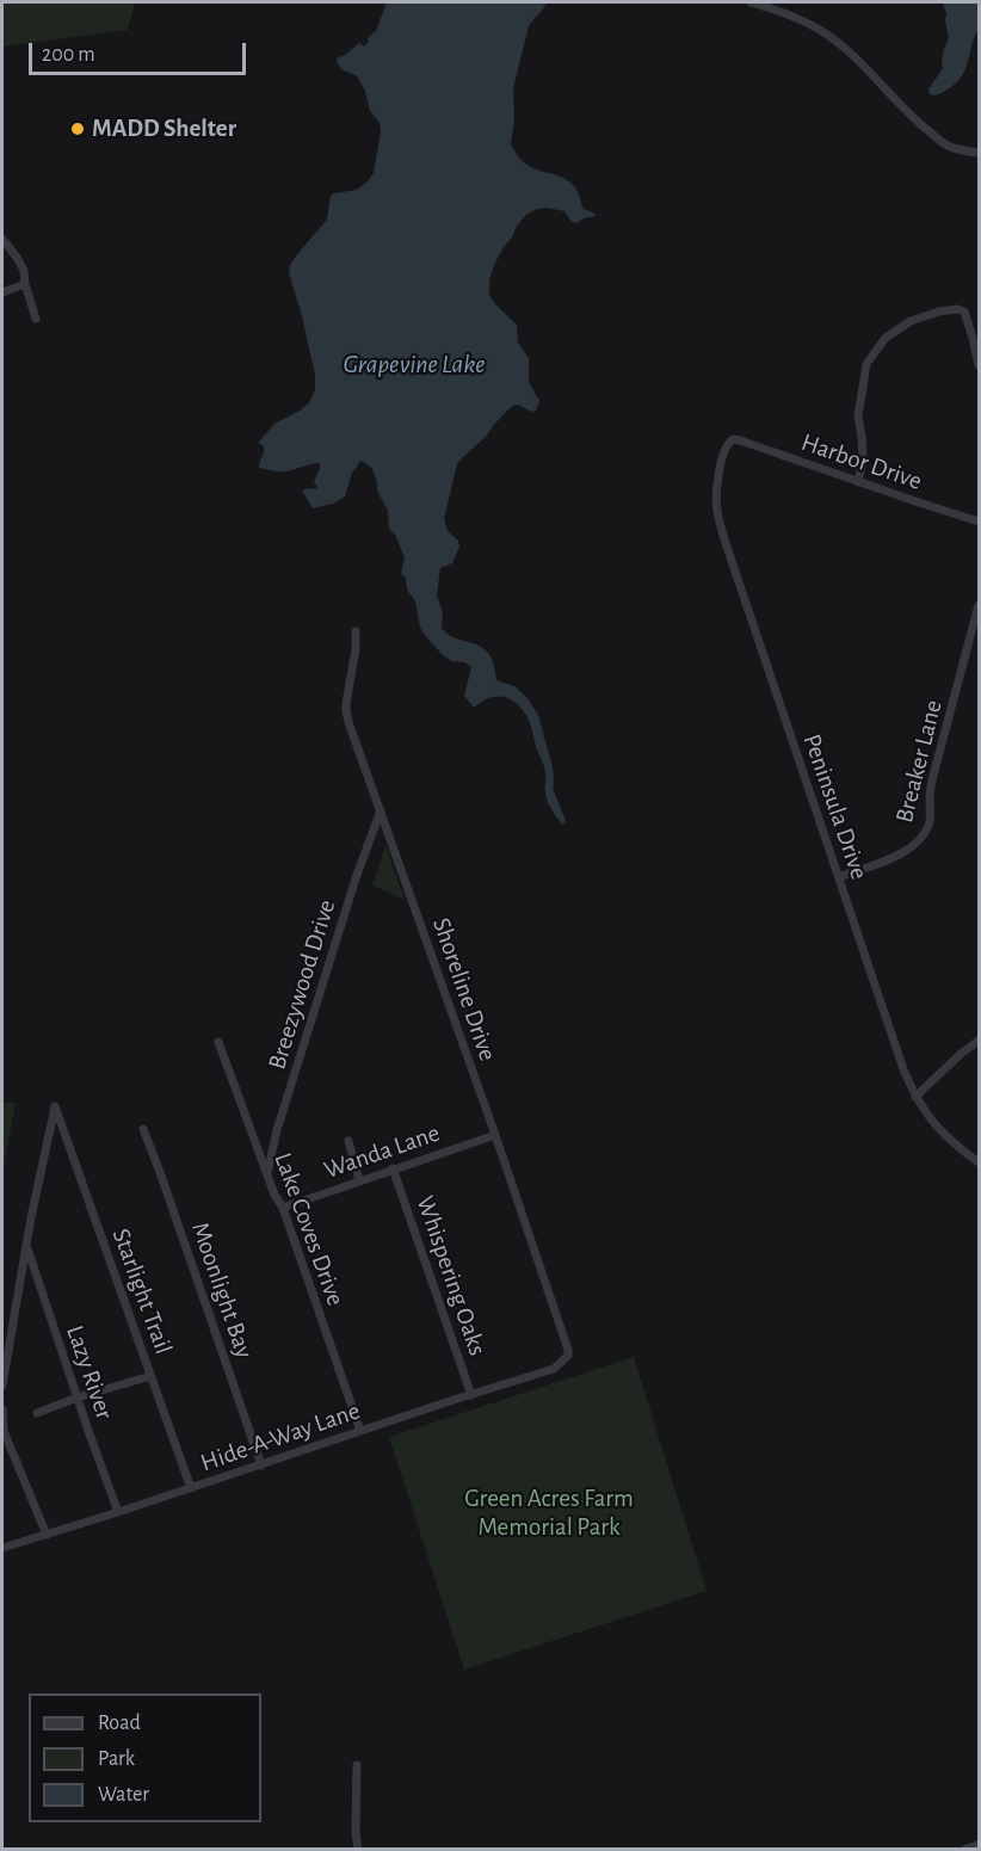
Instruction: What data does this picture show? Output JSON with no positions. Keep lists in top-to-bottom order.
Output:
{
  "streets": {
    "street": [
      "Harbor Drive",
      "Breaker Lane",
      "Peninsula Drive",
      "Breezywood Drive",
      "Shoreline Drive",
      "Wanda Lane",
      "Lake Coves Drive",
      "Whispering Oaks",
      "Moonlight Bay",
      "Starlight Trail",
      "Lazy River",
      "Hide-A-Way Lane"
    ]
  },
  "crossings": [
    ["Harbor Drive", "Peninsula Drive"],
    ["Breaker Lane", "Peninsula Drive"],
    ["Breezywood Drive", "Shoreline Drive"],
    ["Breezywood Drive", "Lake Coves Drive"],
    ["Shoreline Drive", "Wanda Lane"],
    ["Shoreline Drive", "Hide-A-Way Lane"],
    ["Wanda Lane", "Lake Coves Drive"],
    ["Wanda Lane", "Whispering Oaks"],
    ["Lake Coves Drive", "Hide-A-Way Lane"],
    ["Whispering Oaks", "Hide-A-Way Lane"],
    ["Moonlight Bay", "Hide-A-Way Lane"],
    ["Starlight Trail", "Lazy River"],
    ["Starlight Trail", "Hide-A-Way Lane"],
    ["Lazy River", "Hide-A-Way Lane"]
  ],
  "water": ["Grapevine Lake"],
  "parks": ["Green Acres Farm Memorial Park"],
  "places": ["MADD Shelter"],
  "legend": ["Road", "Park", "Water"],
  "scale_bar": "200 m"
}
